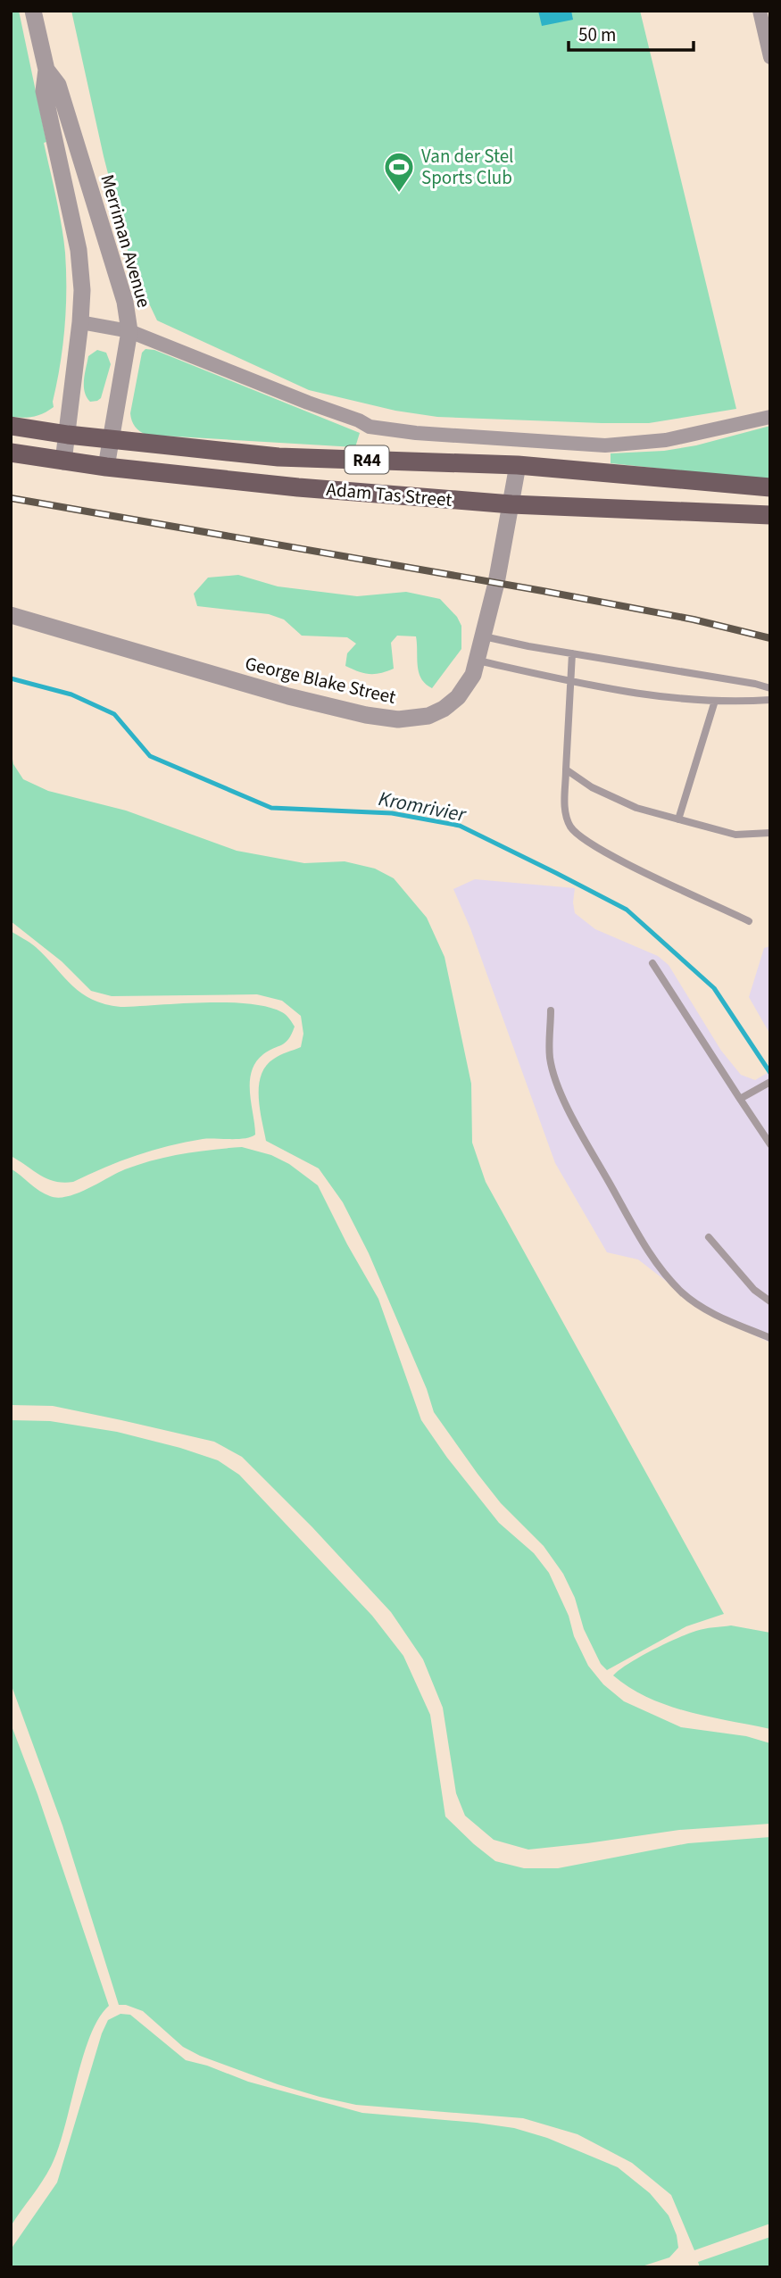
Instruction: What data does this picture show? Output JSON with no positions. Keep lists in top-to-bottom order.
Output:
{
  "streets": {
    "main road": ["R44", "Adam Tas Street"],
    "street": ["Merriman Avenue", "George Blake Street"]
  },
  "crossings": [
    ["Merriman Avenue", "Adam Tas Street"],
    ["Adam Tas Street", "George Blake Street"]
  ],
  "water": ["Kromrivier"],
  "places": {
    "sports": ["Van der Stel Sports Club"]
  },
  "scale_bar": "50 m"
}
